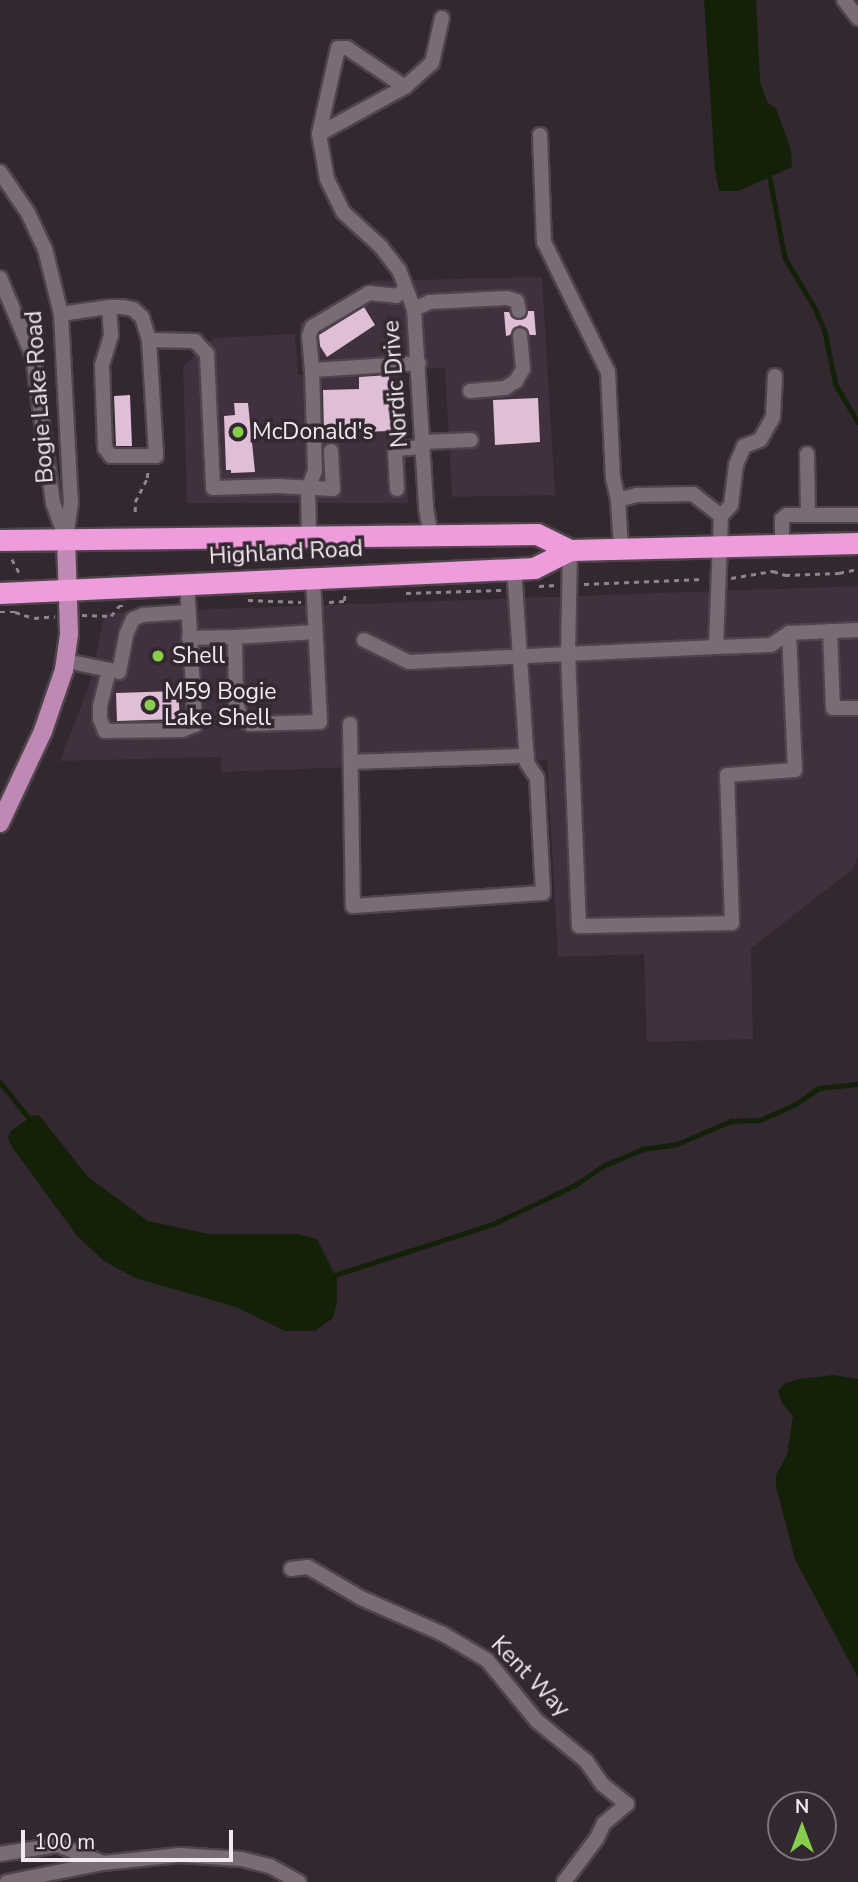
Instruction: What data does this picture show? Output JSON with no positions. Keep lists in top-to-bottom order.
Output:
{
  "streets": {
    "highway": ["Highland Road"],
    "main road": ["Bogie Lake Road"],
    "street": ["Nordic Drive", "Kent Way"]
  },
  "crossings": [
    ["Nordic Drive", "Highland Road"],
    ["Bogie Lake Road", "Highland Road"]
  ],
  "places": ["McDonald's", "Shell", "M59 Bogie Lake Shell"],
  "scale_bar": "100 m",
  "north": "top"
}
